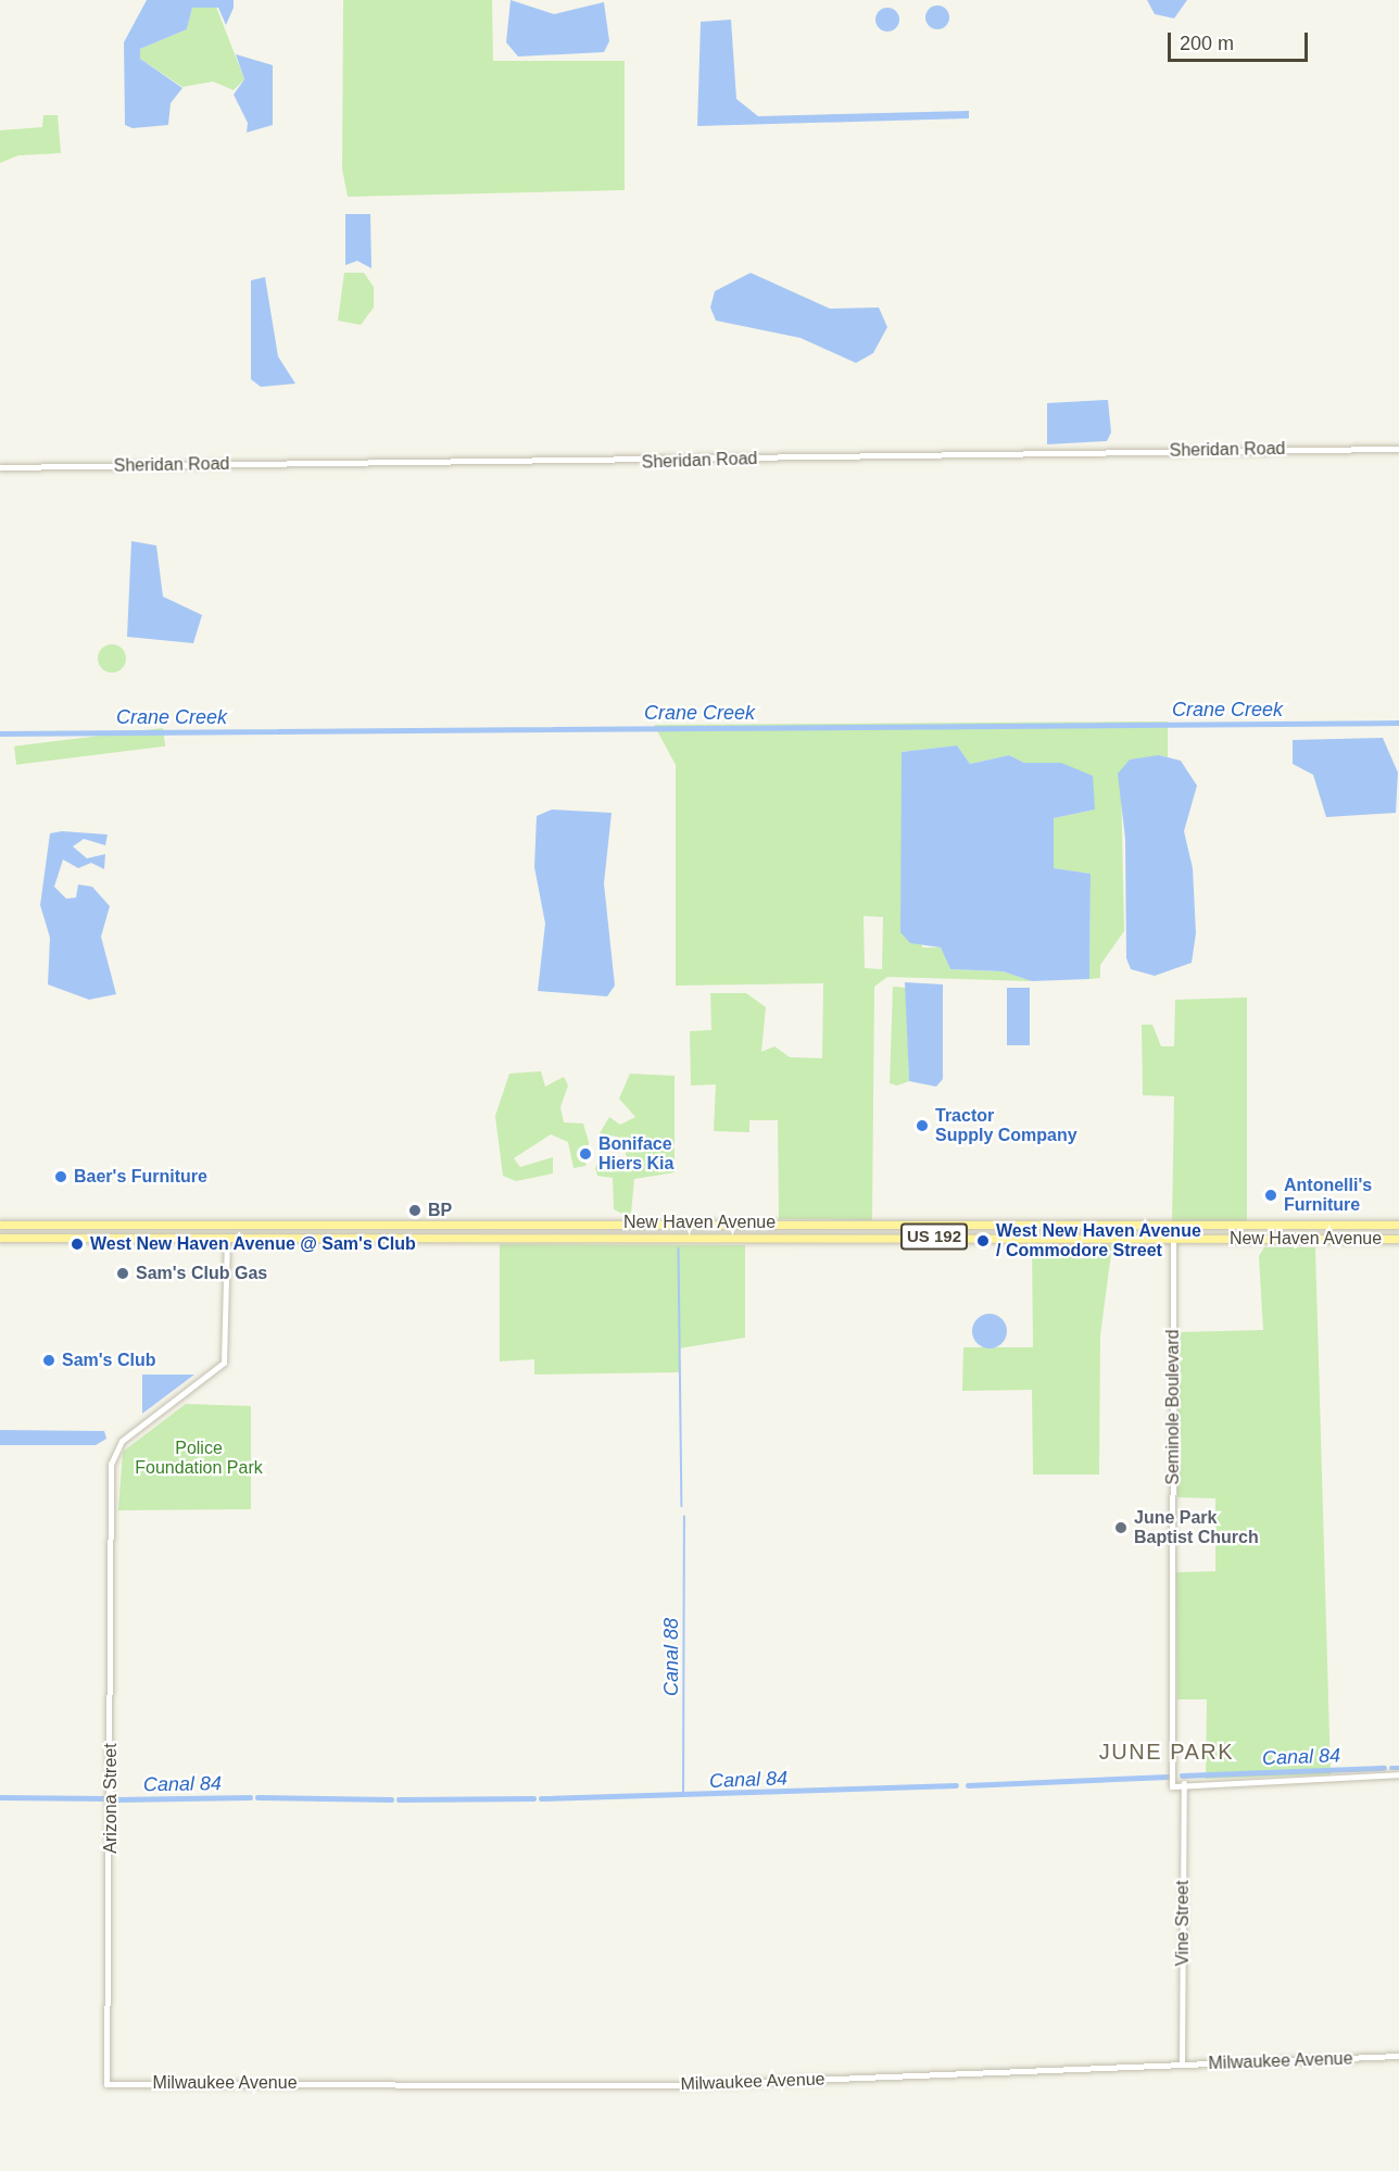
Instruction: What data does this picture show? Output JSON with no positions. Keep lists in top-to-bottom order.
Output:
{
  "streets": {
    "main road": ["New Haven Avenue", "US 192"],
    "street": [
      "Sheridan Road",
      "Seminole Boulevard",
      "Arizona Street",
      "Vine Street",
      "Milwaukee Avenue"
    ]
  },
  "crossings": [
    ["New Haven Avenue", "Seminole Boulevard"],
    ["New Haven Avenue", "Arizona Street"],
    ["Seminole Boulevard", "Vine Street"],
    ["Arizona Street", "Milwaukee Avenue"],
    ["Vine Street", "Milwaukee Avenue"]
  ],
  "districts": ["JUNE PARK"],
  "water": ["Crane Creek", "Canal 88", "Canal 84"],
  "parks": ["Police Foundation Park"],
  "places": [
    "Tractor Supply Company",
    "Boniface Hiers Kia",
    "Baer's Furniture",
    "Antonelli's Furniture",
    "BP",
    "West New Haven Avenue / Commodore Street",
    "West New Haven Avenue @ Sam's Club",
    "Sam's Club Gas",
    "Sam's Club",
    "June Park Baptist Church"
  ],
  "scale_bar": "200 m"
}
